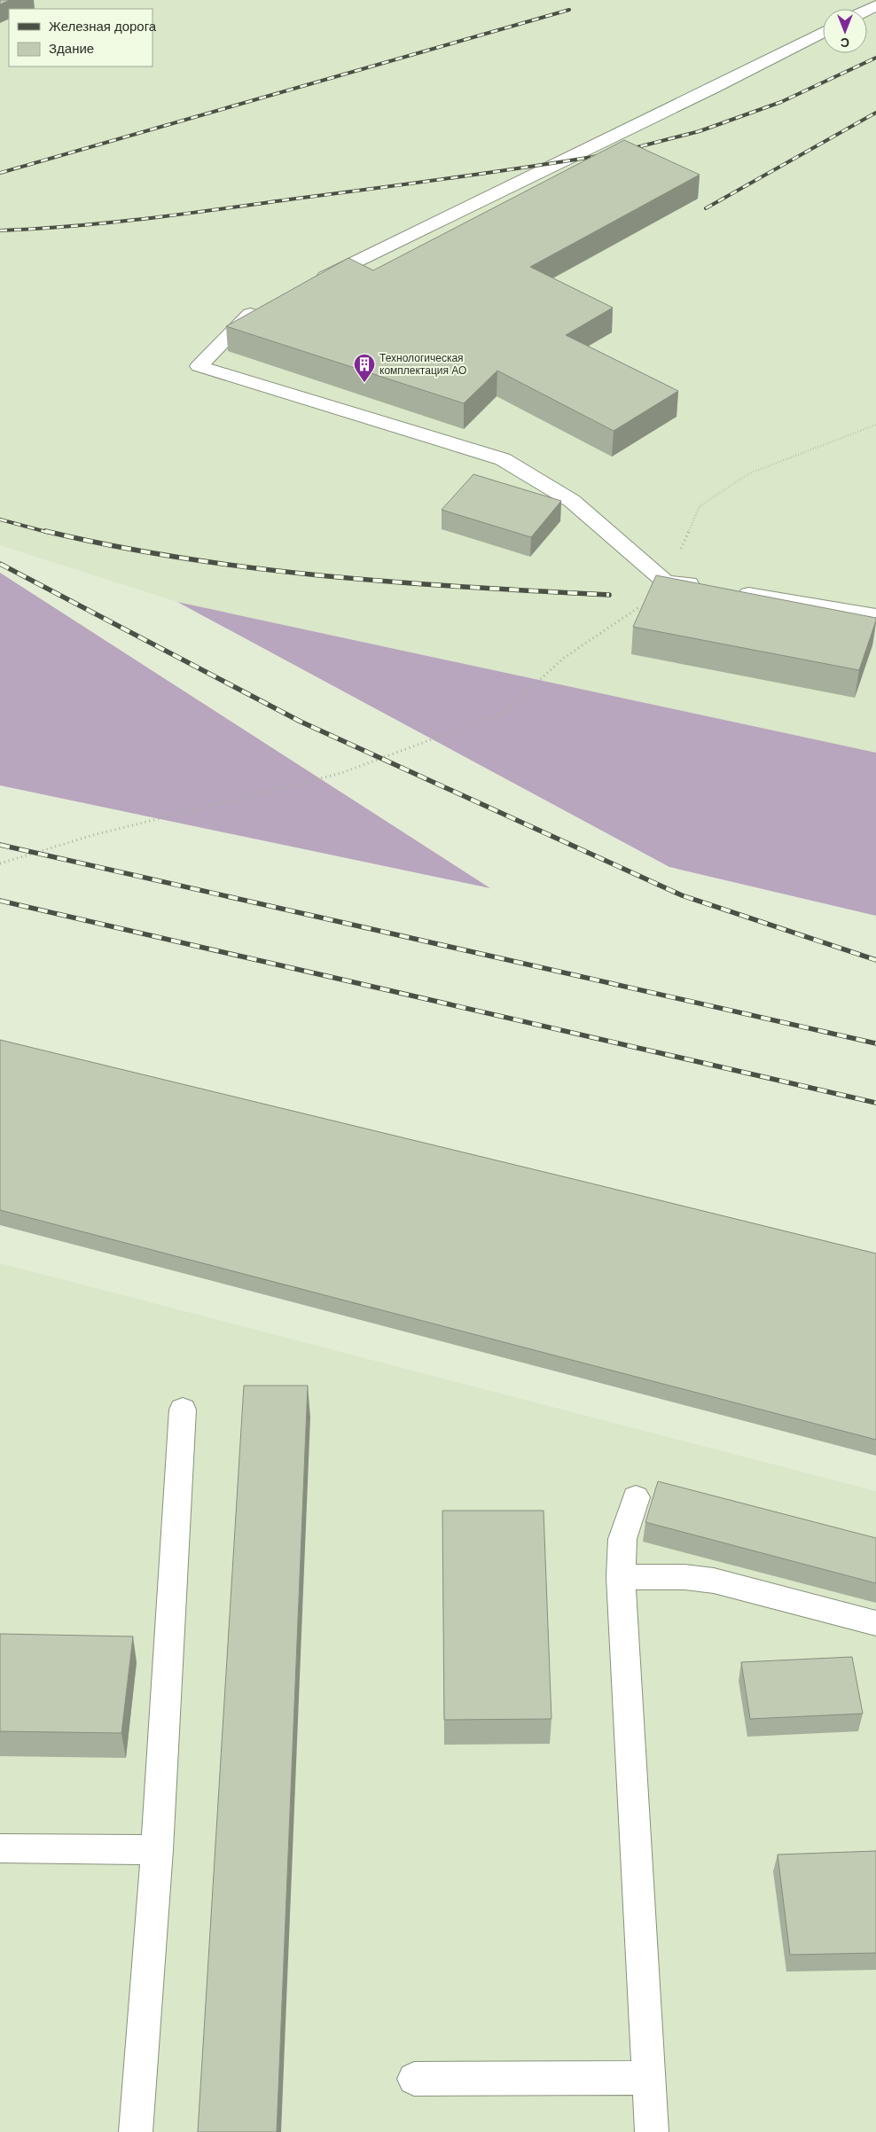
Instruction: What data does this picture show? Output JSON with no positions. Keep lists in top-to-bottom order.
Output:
{
  "places": {
    "building": ["Технологическая комплектация АО"]
  },
  "legend": ["Железная дорога", "Здание"],
  "north": "bottom"
}
